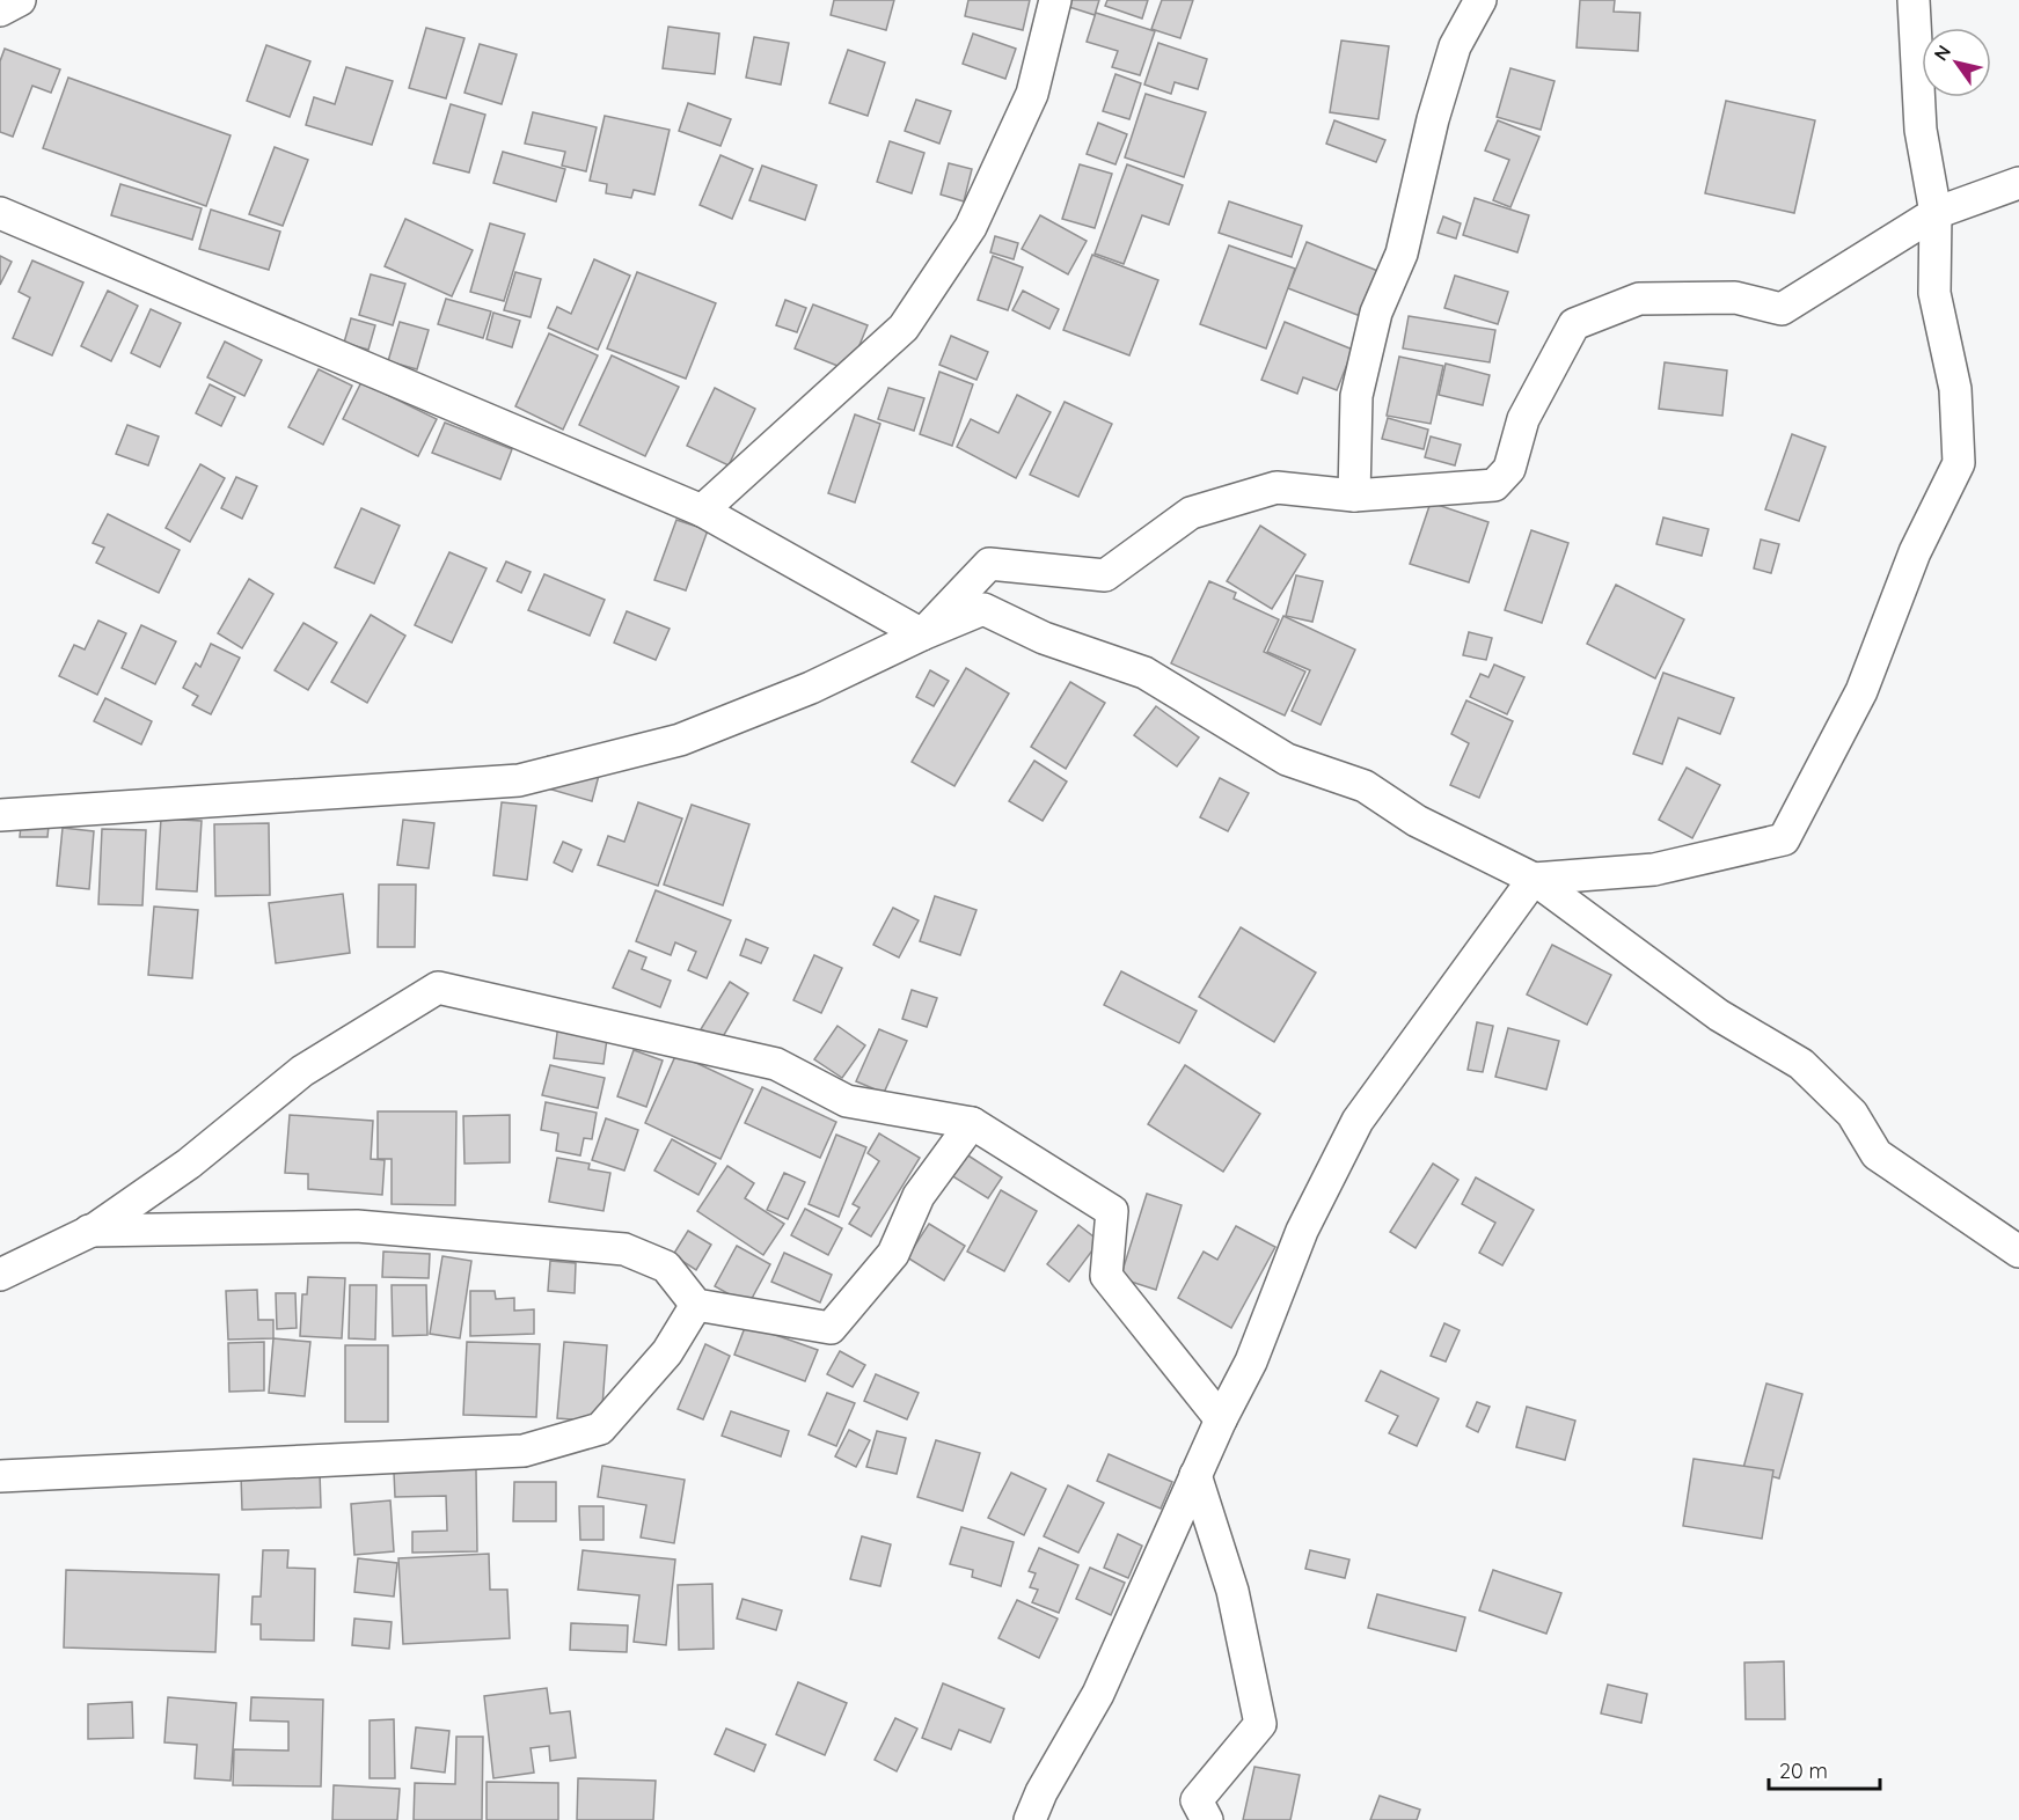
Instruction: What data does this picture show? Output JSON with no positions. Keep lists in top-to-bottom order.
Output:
{
  "scale_bar": "20 m",
  "north": "top left"
}
